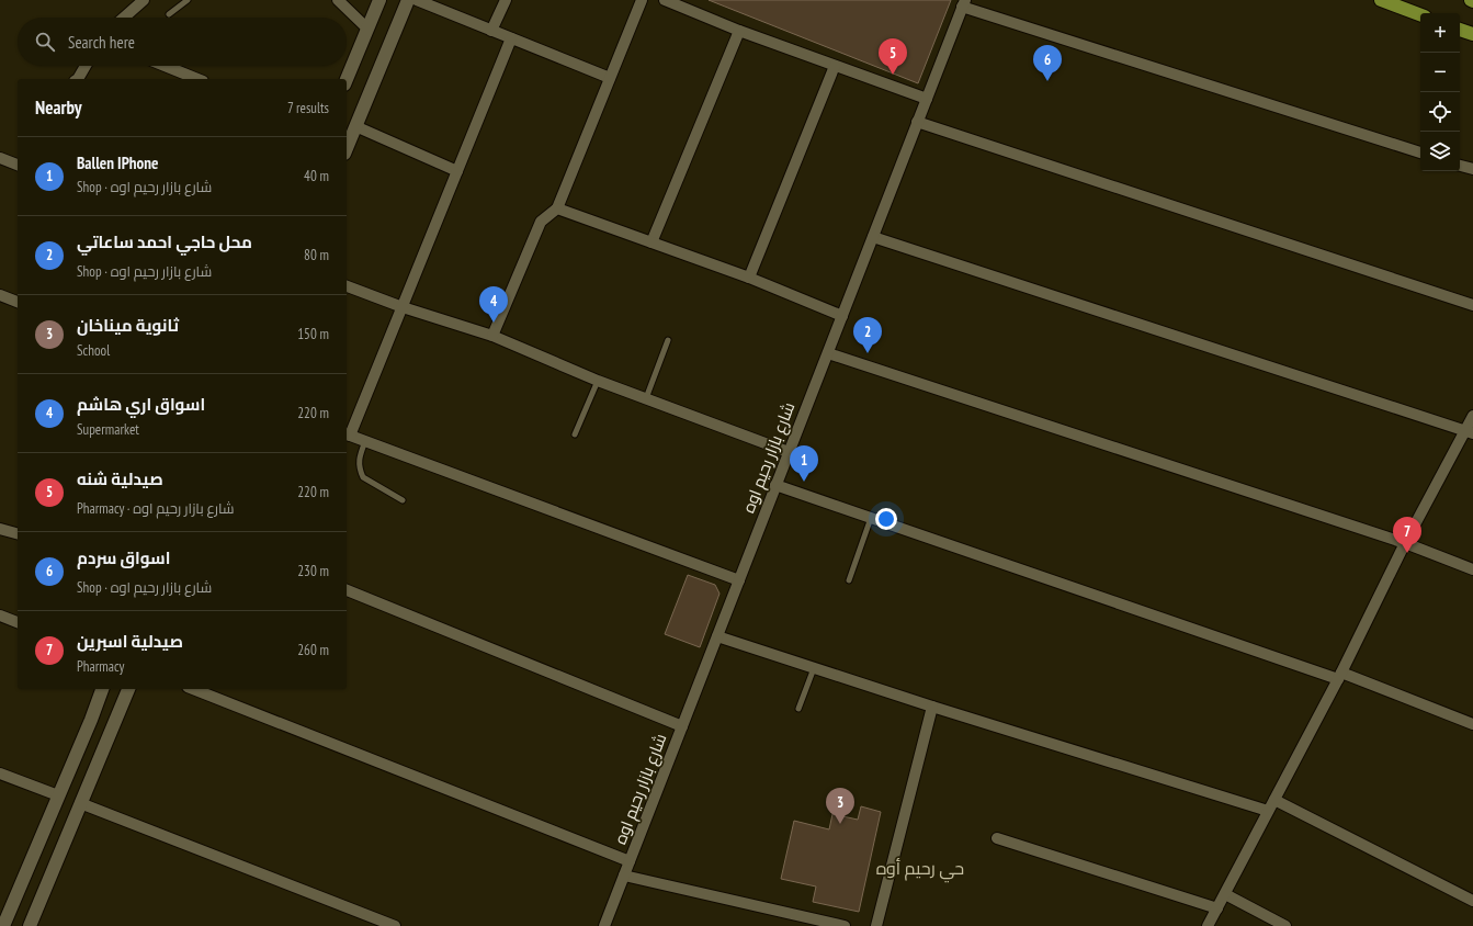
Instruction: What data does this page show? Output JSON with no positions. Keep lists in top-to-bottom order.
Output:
{
  "streets": {
    "street": ["شارع بازار رحيم اوه"]
  },
  "districts": ["حي رحيم أوه"],
  "page": {
    "map_buttons": ["+", "−"],
    "search": "Search here",
    "pins": [
      "5",
      "6",
      "4",
      "2",
      "1",
      "7",
      "3"
    ],
    "heading": ["Nearby", "7 results"],
    "list": [
      {
        "mark": "1",
        "name": "Ballen IPhone",
        "note": "Shop · شارع بازار رحيم اوه",
        "value": "40 m"
      },
      {
        "mark": "2",
        "name": "محل حاجي احمد ساعاتي",
        "note": "Shop · شارع بازار رحيم اوه",
        "value": "80 m"
      },
      {
        "mark": "3",
        "name": "ثانوية ميناخان",
        "note": "School",
        "value": "150 m"
      },
      {
        "mark": "4",
        "name": "اسواق اري هاشم",
        "note": "Supermarket",
        "value": "220 m"
      },
      {
        "mark": "5",
        "name": "صيدلية شنه",
        "note": "Pharmacy · شارع بازار رحيم اوه",
        "value": "220 m"
      },
      {
        "mark": "6",
        "name": "اسواق سردم",
        "note": "Shop · شارع بازار رحيم اوه",
        "value": "230 m"
      },
      {
        "mark": "7",
        "name": "صيدلية اسبرين",
        "note": "Pharmacy",
        "value": "260 m"
      }
    ]
  }
}
